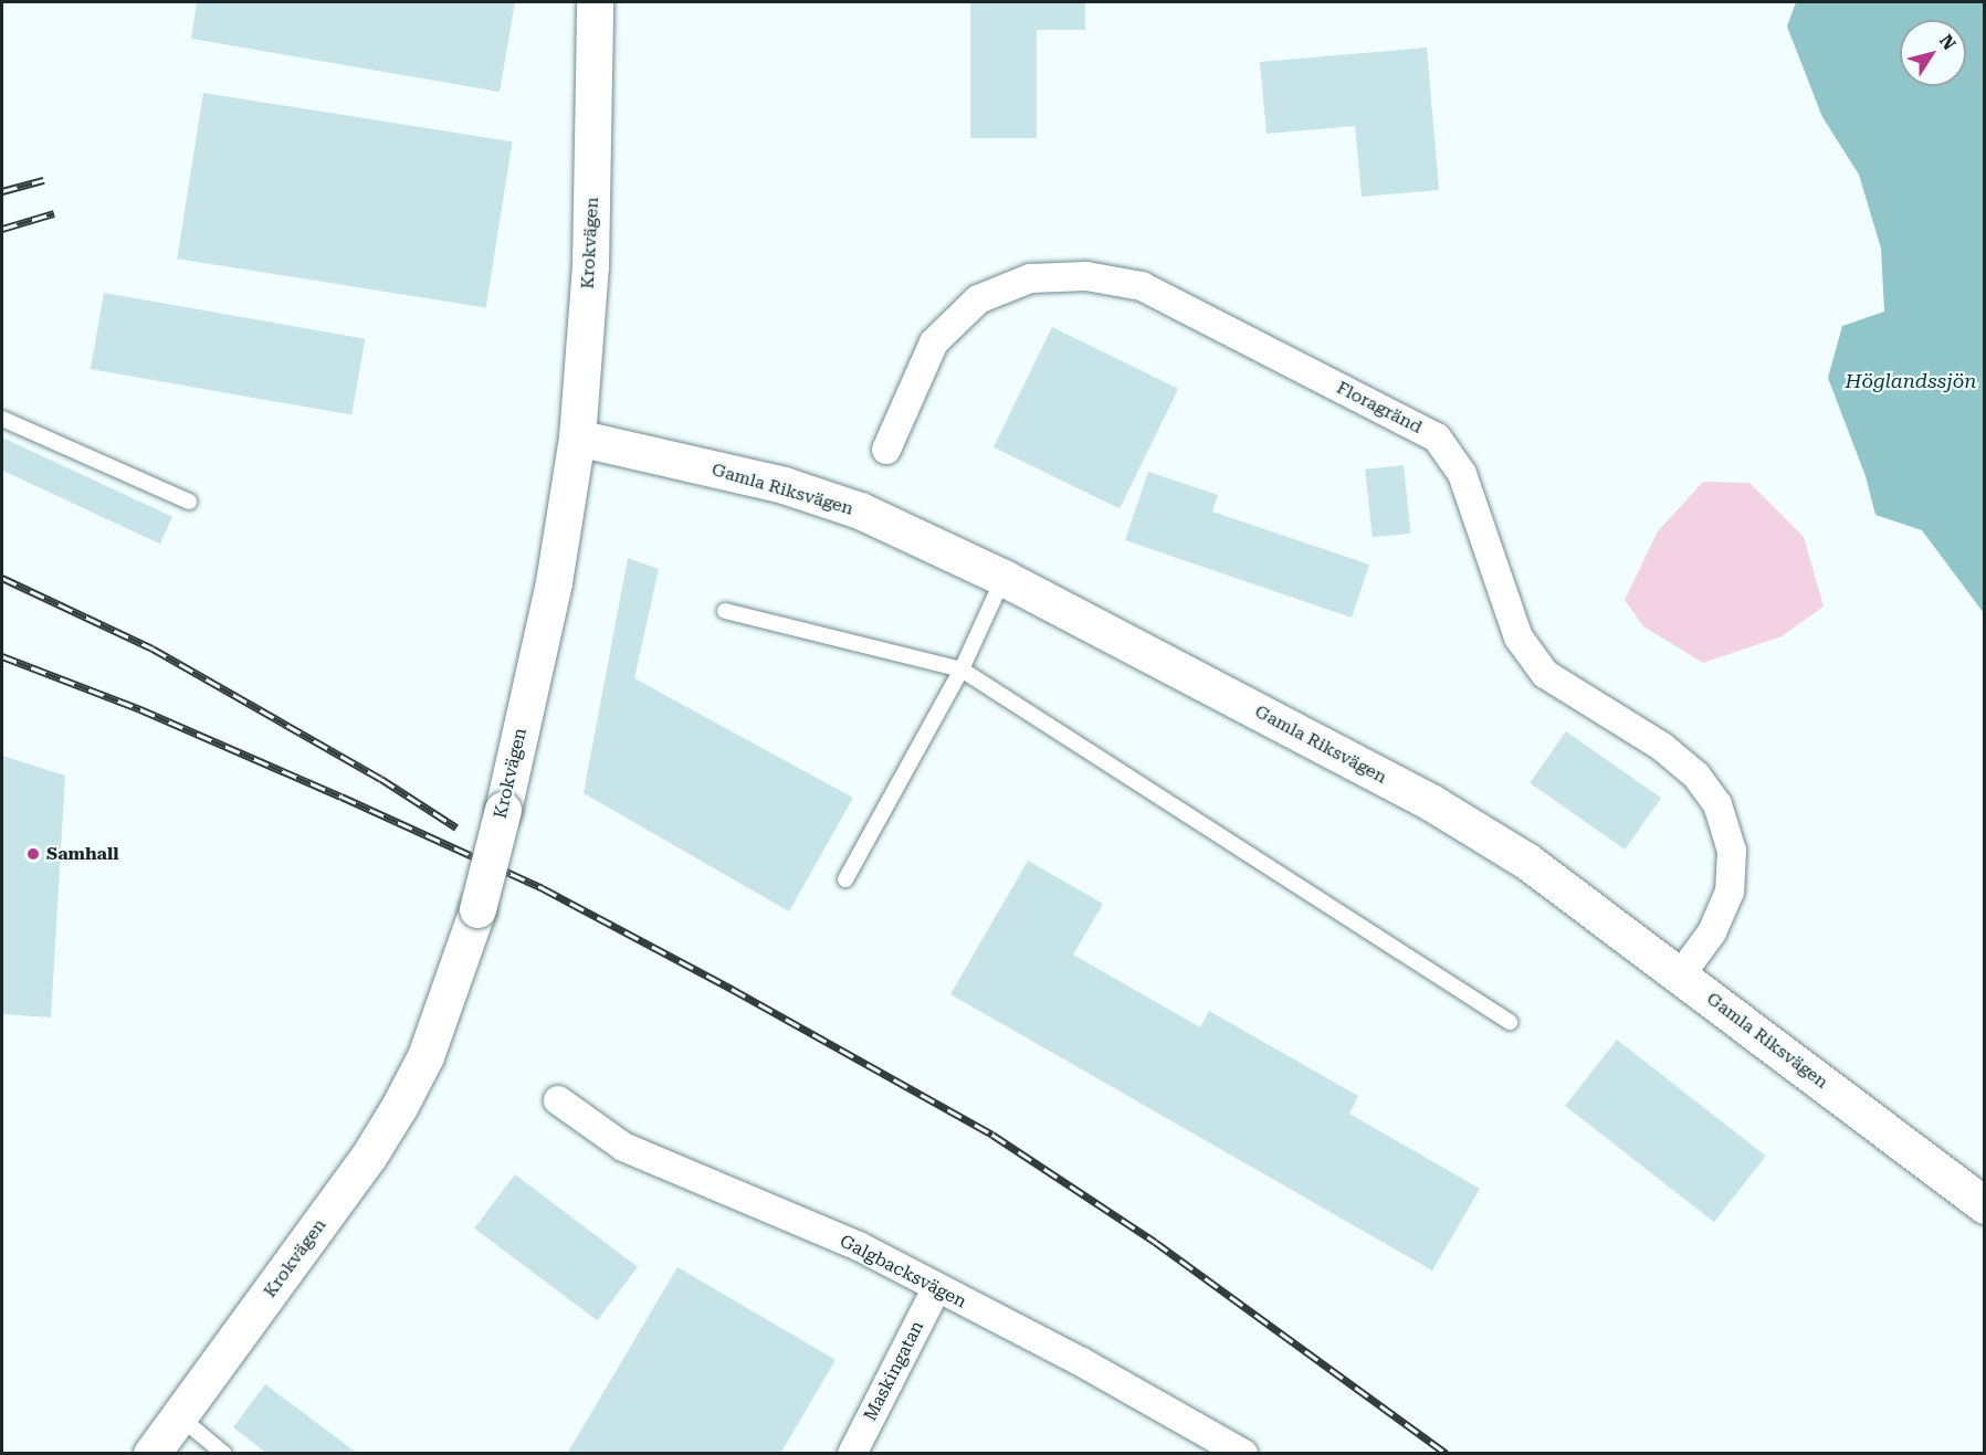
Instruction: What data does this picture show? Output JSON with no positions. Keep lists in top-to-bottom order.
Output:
{
  "streets": {
    "street": [
      "Krokvägen",
      "Floragränd",
      "Gamla Riksvägen",
      "Galgbacksvägen",
      "Maskingatan"
    ]
  },
  "crossings": [
    ["Krokvägen", "Gamla Riksvägen"],
    ["Floragränd", "Gamla Riksvägen"],
    ["Galgbacksvägen", "Maskingatan"]
  ],
  "water": ["Höglandssjön"],
  "places": ["Samhall"],
  "north": "top right"
}
